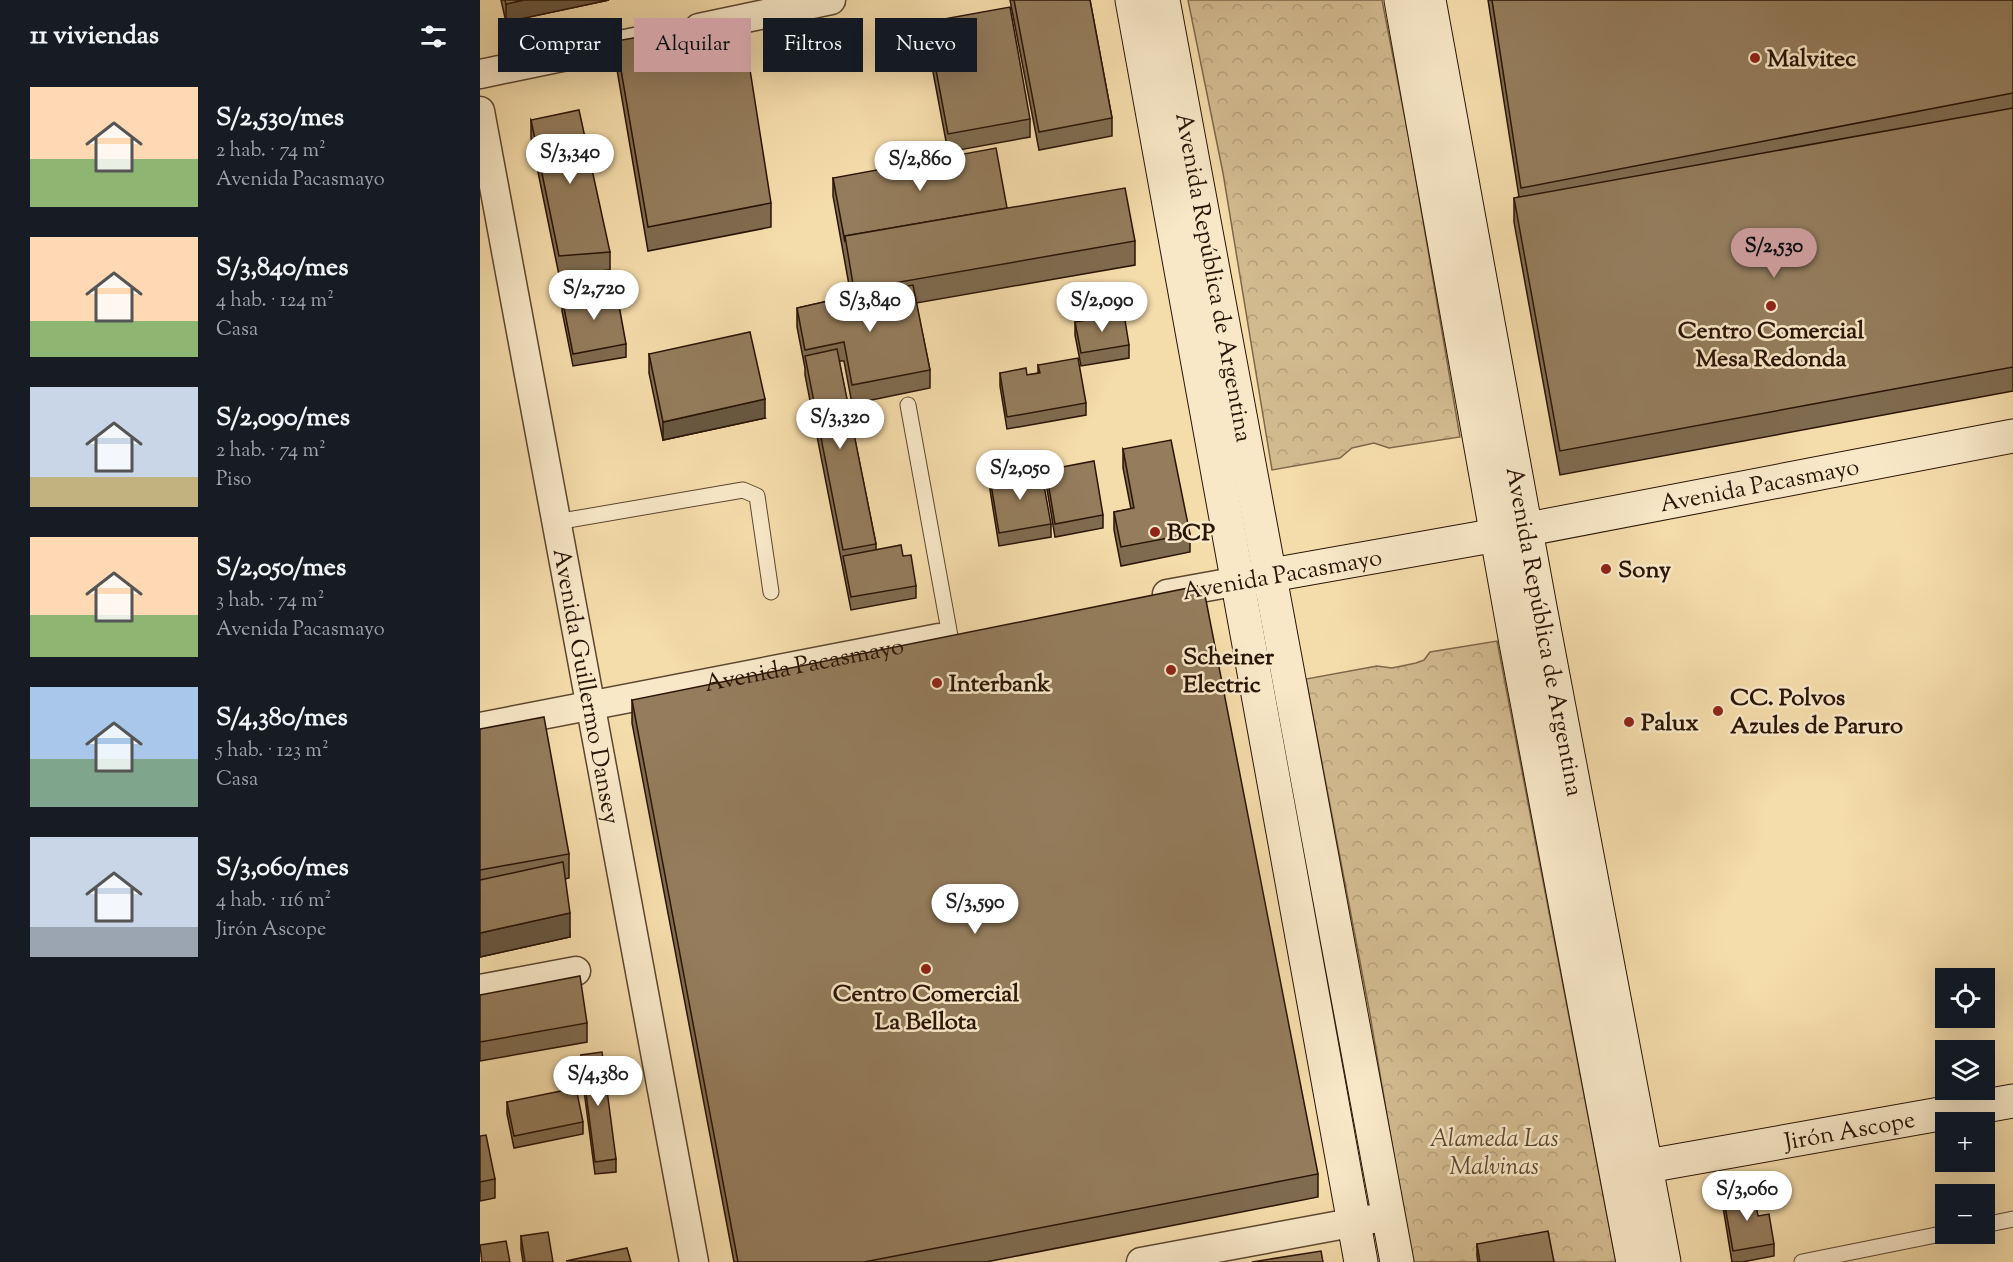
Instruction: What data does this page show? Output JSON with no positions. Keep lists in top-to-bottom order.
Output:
{
  "streets": {
    "street": [
      "Avenida República de Argentina",
      "Avenida Pacasmayo",
      "Avenida Guillermo Dansey",
      "Jirón Ascope"
    ]
  },
  "crossings": [
    ["Avenida República de Argentina", "Avenida Pacasmayo"],
    ["Avenida República de Argentina", "Jirón Ascope"],
    ["Avenida Pacasmayo", "Avenida Guillermo Dansey"]
  ],
  "parks": ["Alameda Las Malvinas"],
  "places": [
    "Malvitec",
    "Centro Comercial Mesa Redonda",
    "BCP",
    "Sony",
    "Scheiner Electric",
    "Interbank",
    "CC. Polvos Azules de Paruro",
    "Palux",
    "Centro Comercial La Bellota"
  ],
  "page": {
    "heading": "11 viviendas",
    "chip": [
      "Comprar",
      "Alquilar",
      "Filtros",
      "Nuevo"
    ],
    "list": [
      {
        "name": "S/2,530/mes",
        "note": "2 hab. · 74 m² · Avenida Pacasmayo"
      },
      {
        "name": "S/3,840/mes",
        "note": "4 hab. · 124 m² · Casa"
      },
      {
        "name": "S/2,090/mes",
        "note": "2 hab. · 74 m² · Piso"
      },
      {
        "name": "S/2,050/mes",
        "note": "3 hab. · 74 m² · Avenida Pacasmayo"
      },
      {
        "name": "S/4,380/mes",
        "note": "5 hab. · 123 m² · Casa"
      },
      {
        "name": "S/3,060/mes",
        "note": "4 hab. · 116 m² · Jirón Ascope"
      }
    ],
    "price": [
      "S/3,340",
      "S/2,860",
      "S/2,530",
      "S/2,720",
      "S/3,840",
      "S/2,090",
      "S/3,320",
      "S/2,050",
      "S/3,590",
      "S/4,380",
      "S/3,060"
    ],
    "map_buttons": ["+", "−"]
  }
}
